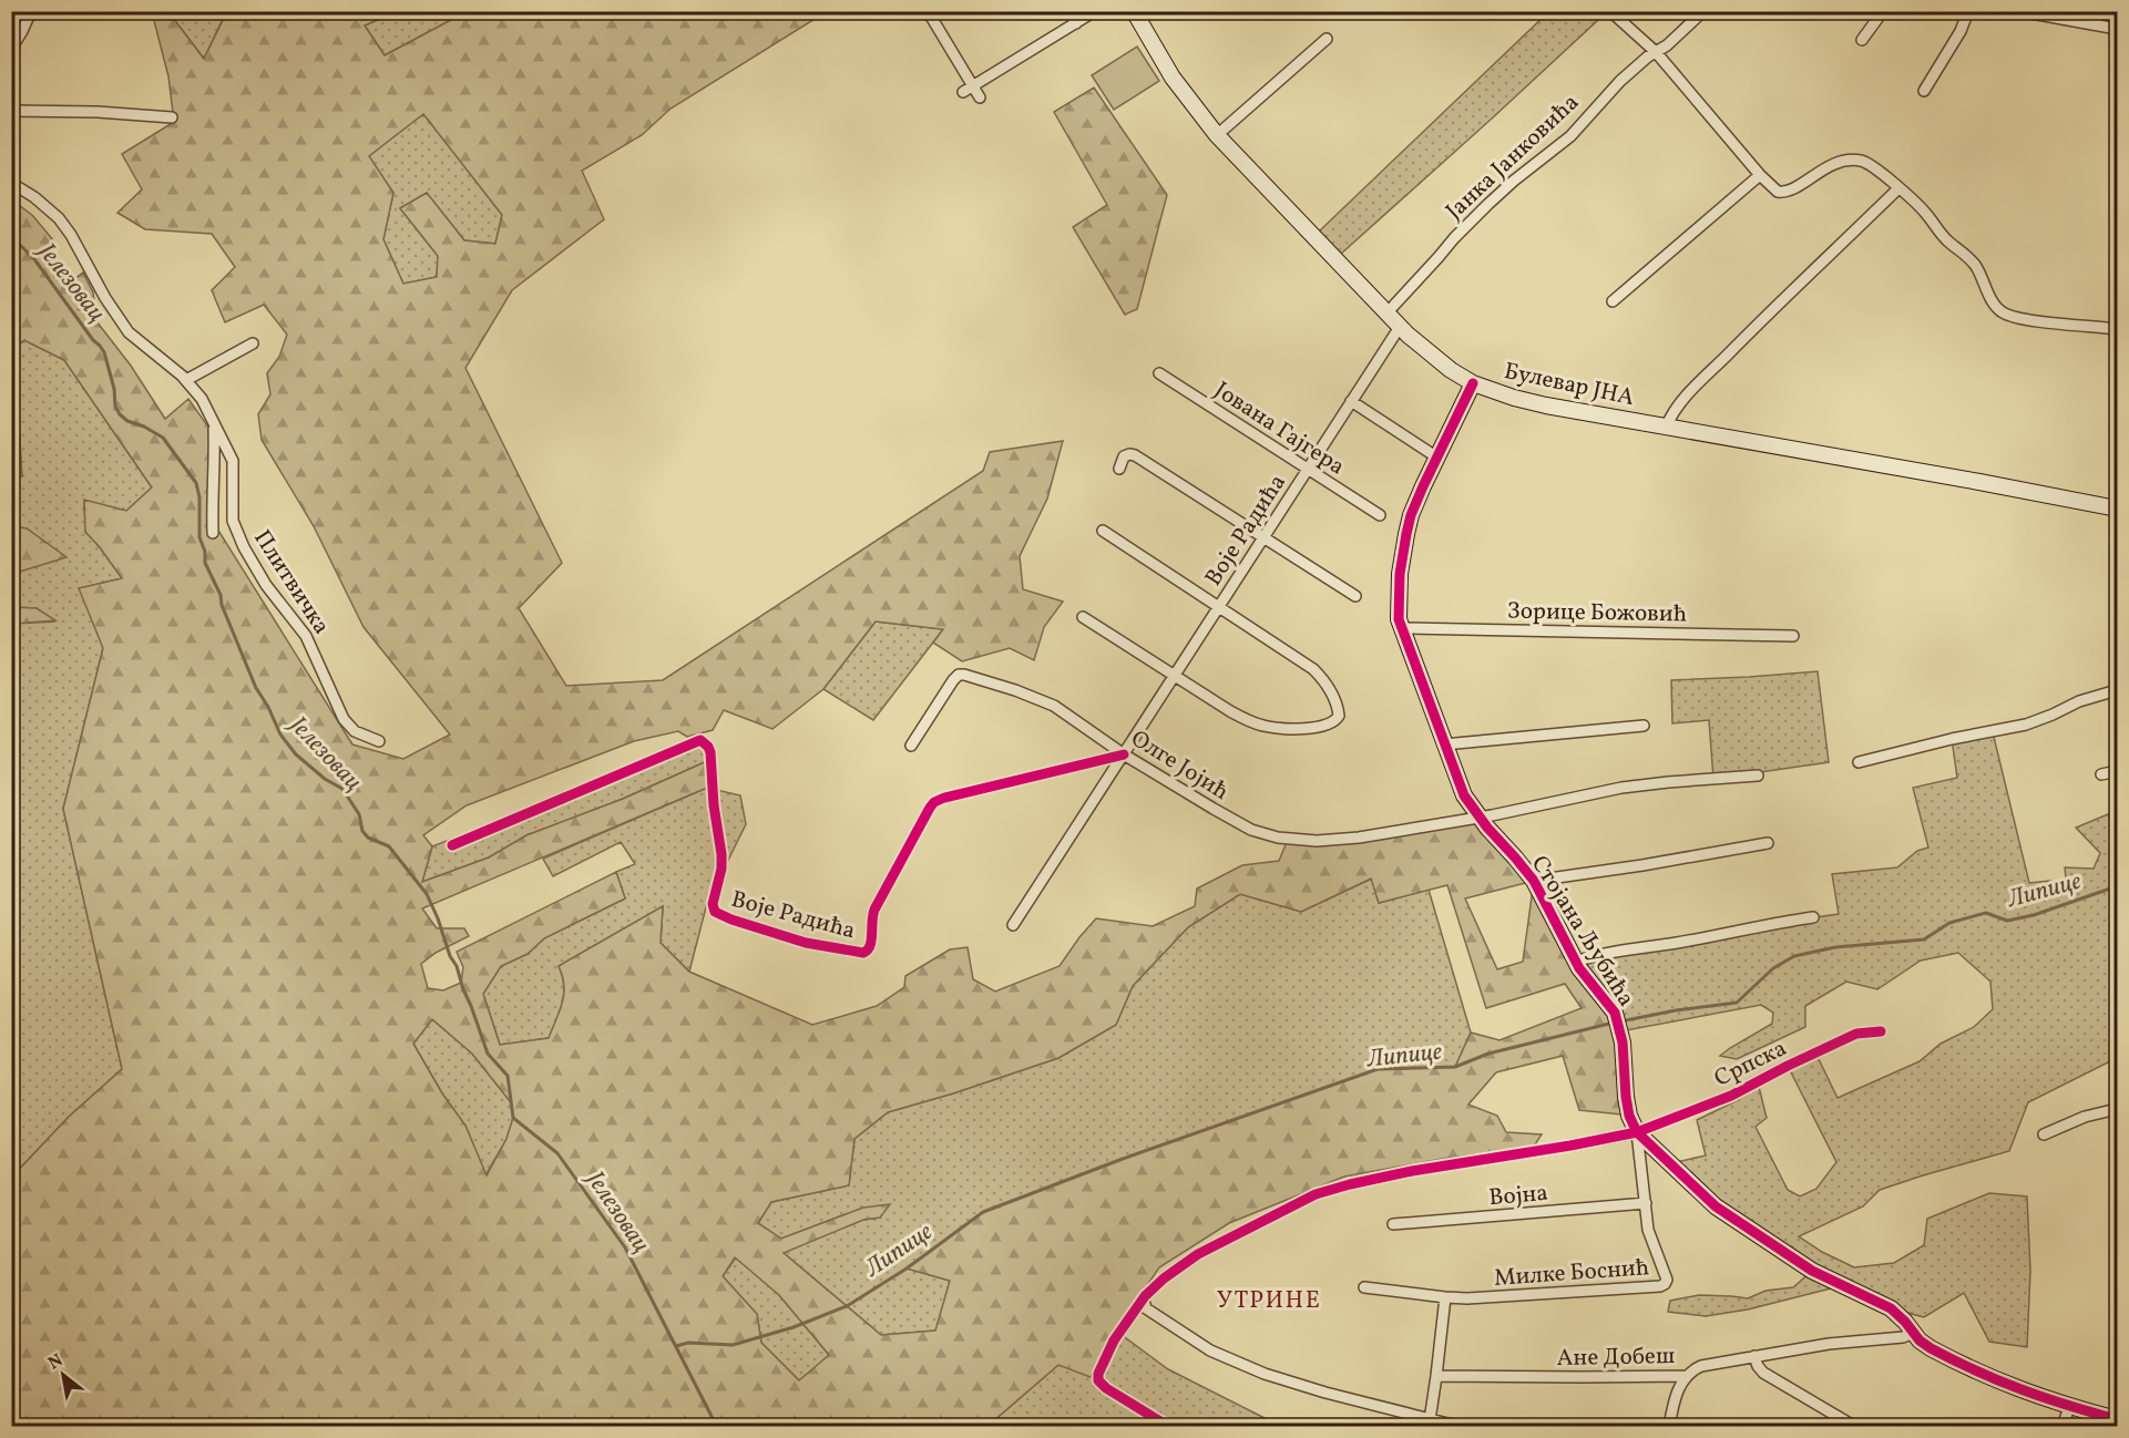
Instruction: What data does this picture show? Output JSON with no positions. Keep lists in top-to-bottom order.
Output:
{
  "streets": {
    "street": [
      "Јанка Јанковића",
      "Булевар ЈНА",
      "Јована Гајгера",
      "Воје Радића",
      "Плитвичка",
      "Зорице Божовић",
      "Олге Јојић",
      "Стојана Љубића",
      "Српска",
      "Војна",
      "Милке Боснић",
      "Ане Добеш"
    ]
  },
  "crossings": [
    ["Јанка Јанковића", "Булевар ЈНА"],
    ["Булевар ЈНА", "Воје Радића"],
    ["Булевар ЈНА", "Стојана Љубића"],
    ["Јована Гајгера", "Воје Радића"],
    ["Воје Радића", "Олге Јојић"],
    ["Зорице Божовић", "Стојана Љубића"],
    ["Олге Јојић", "Стојана Љубића"],
    ["Стојана Љубића", "Српска"],
    ["Стојана Љубића", "Милке Боснић"],
    ["Стојана Љубића", "Ане Добеш"],
    ["Српска", "Милке Боснић"],
    ["Војна", "Милке Боснић"]
  ],
  "districts": ["УТРИНЕ"],
  "water": ["Јелезовац", "Липице"],
  "north": "top left"
}
